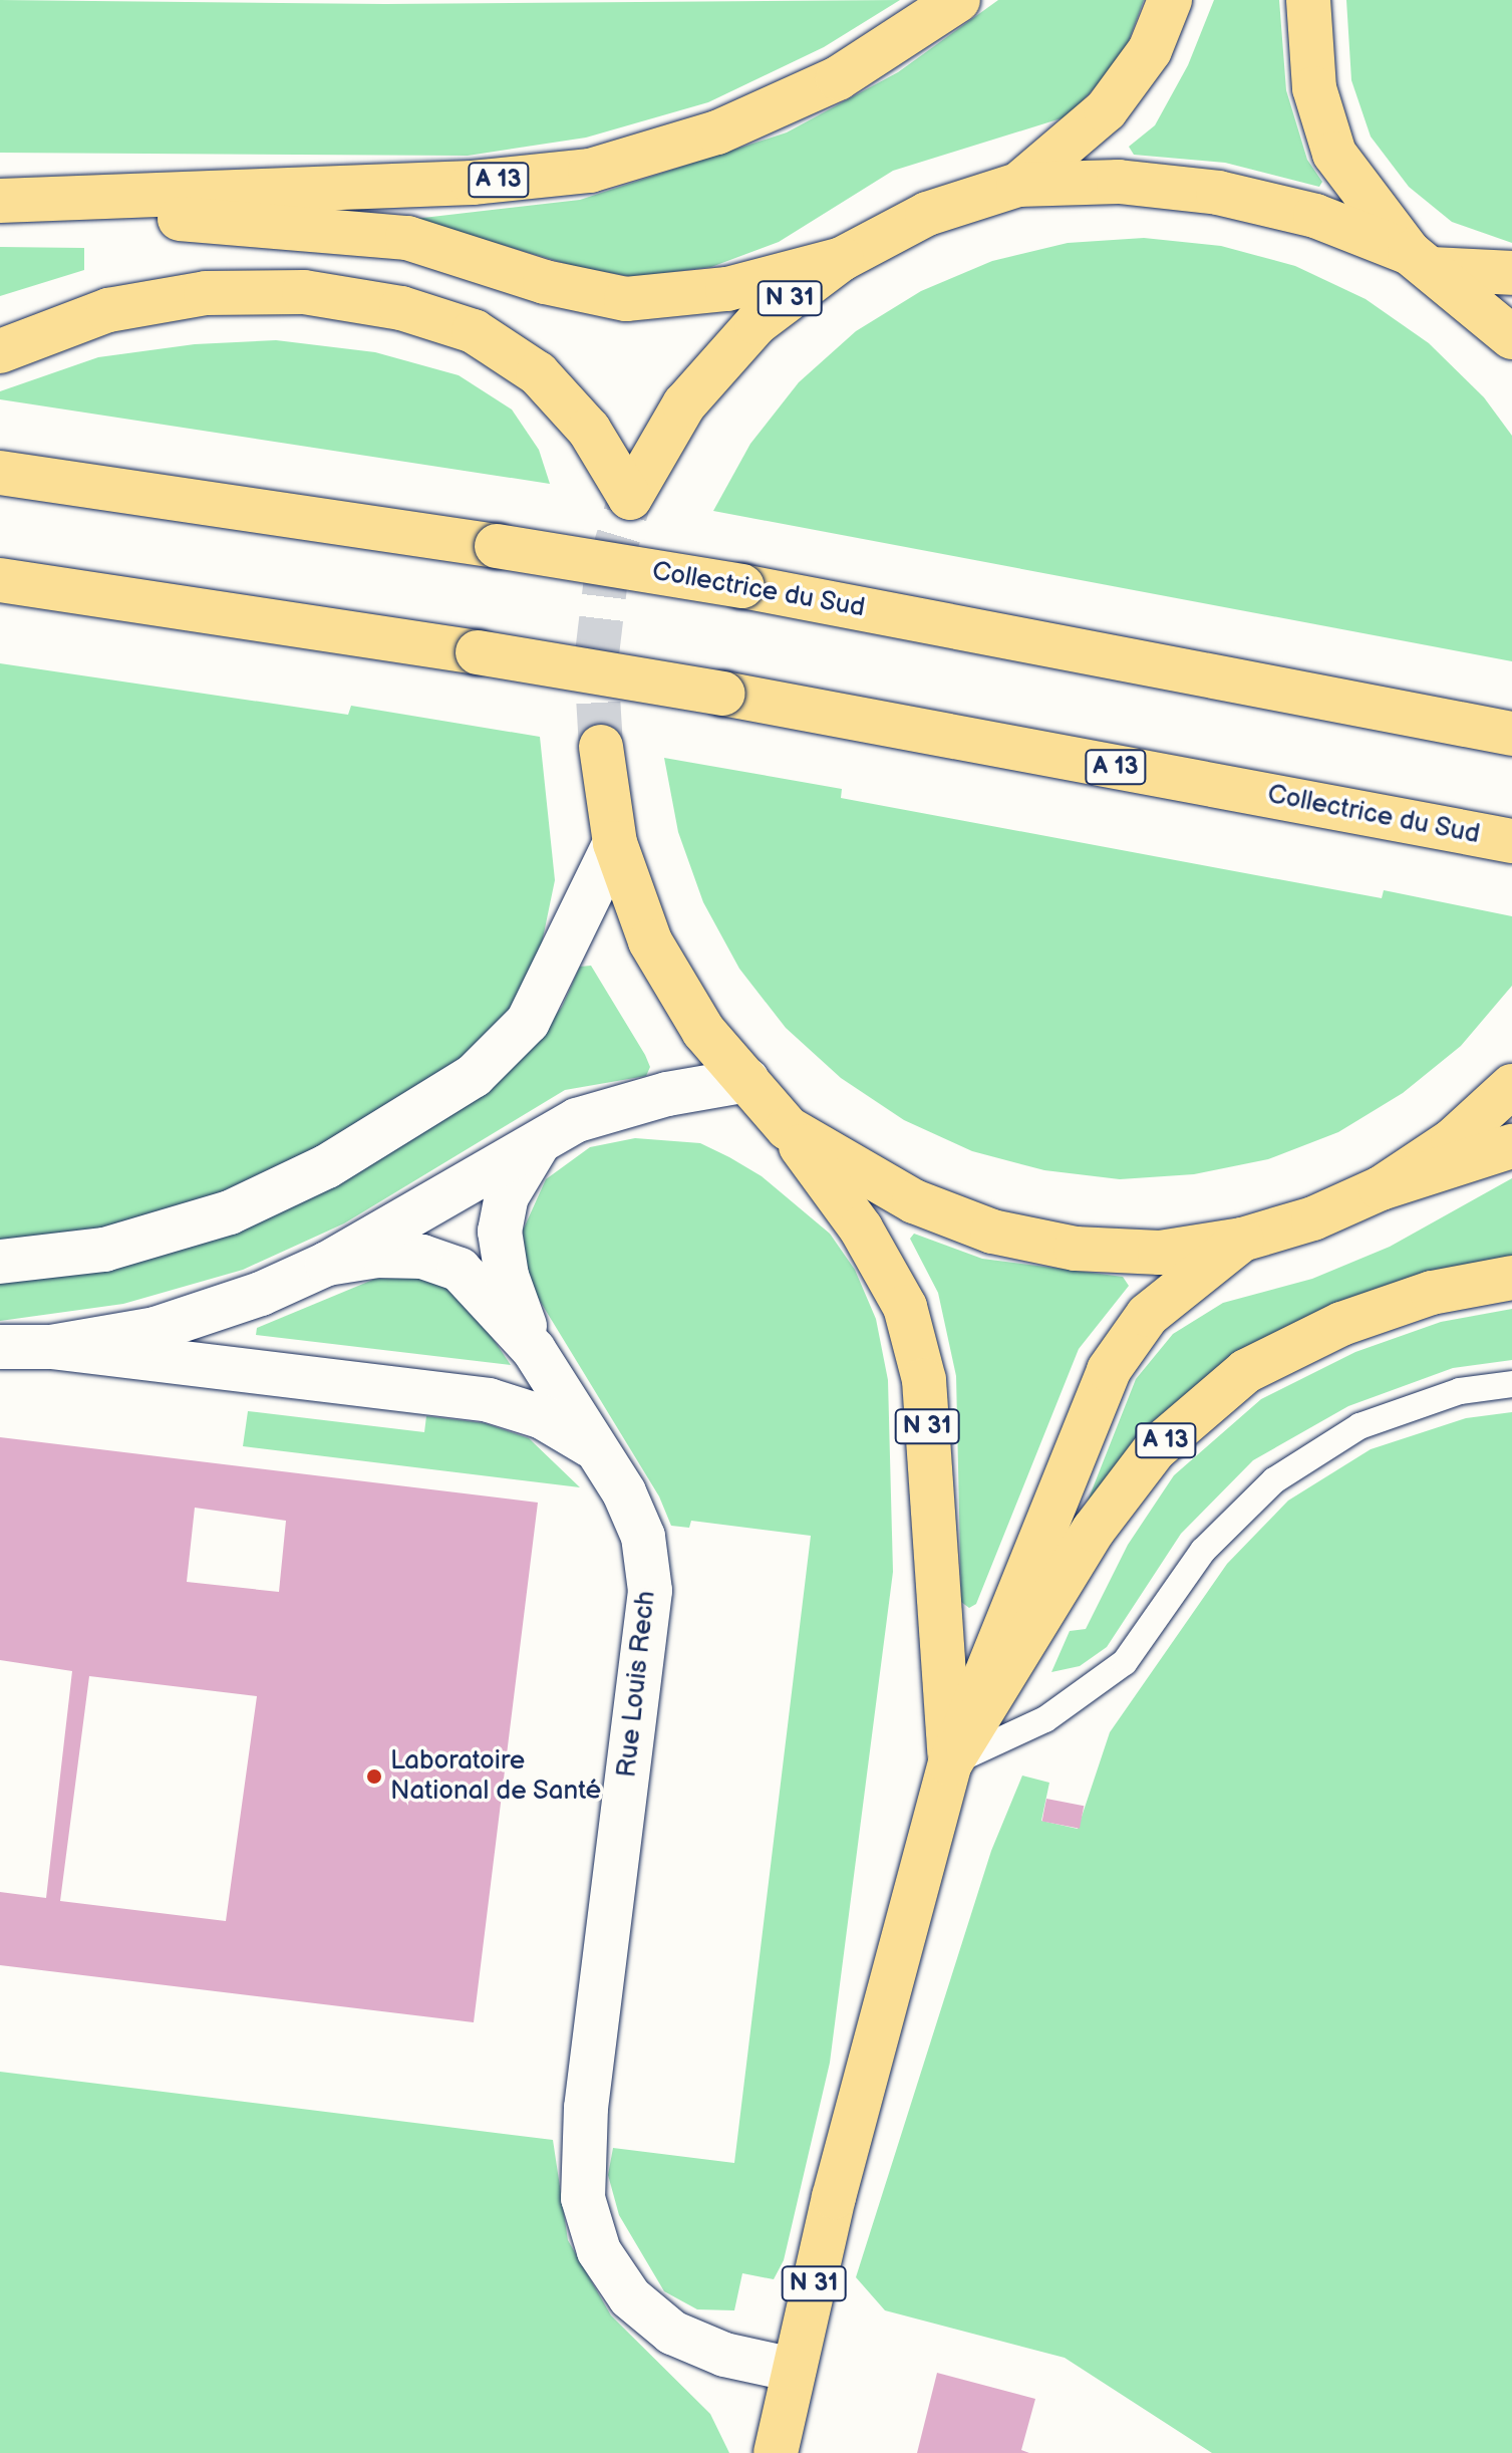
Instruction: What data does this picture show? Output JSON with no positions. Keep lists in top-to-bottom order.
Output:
{
  "streets": {
    "main road": ["A 13", "N 31", "Collectrice du Sud"],
    "street": ["Rue Louis Rech"]
  },
  "crossings": [
    ["A 13", "N 31"],
    ["N 31", "Rue Louis Rech"]
  ],
  "places": ["Laboratoire National de Santé"]
}
